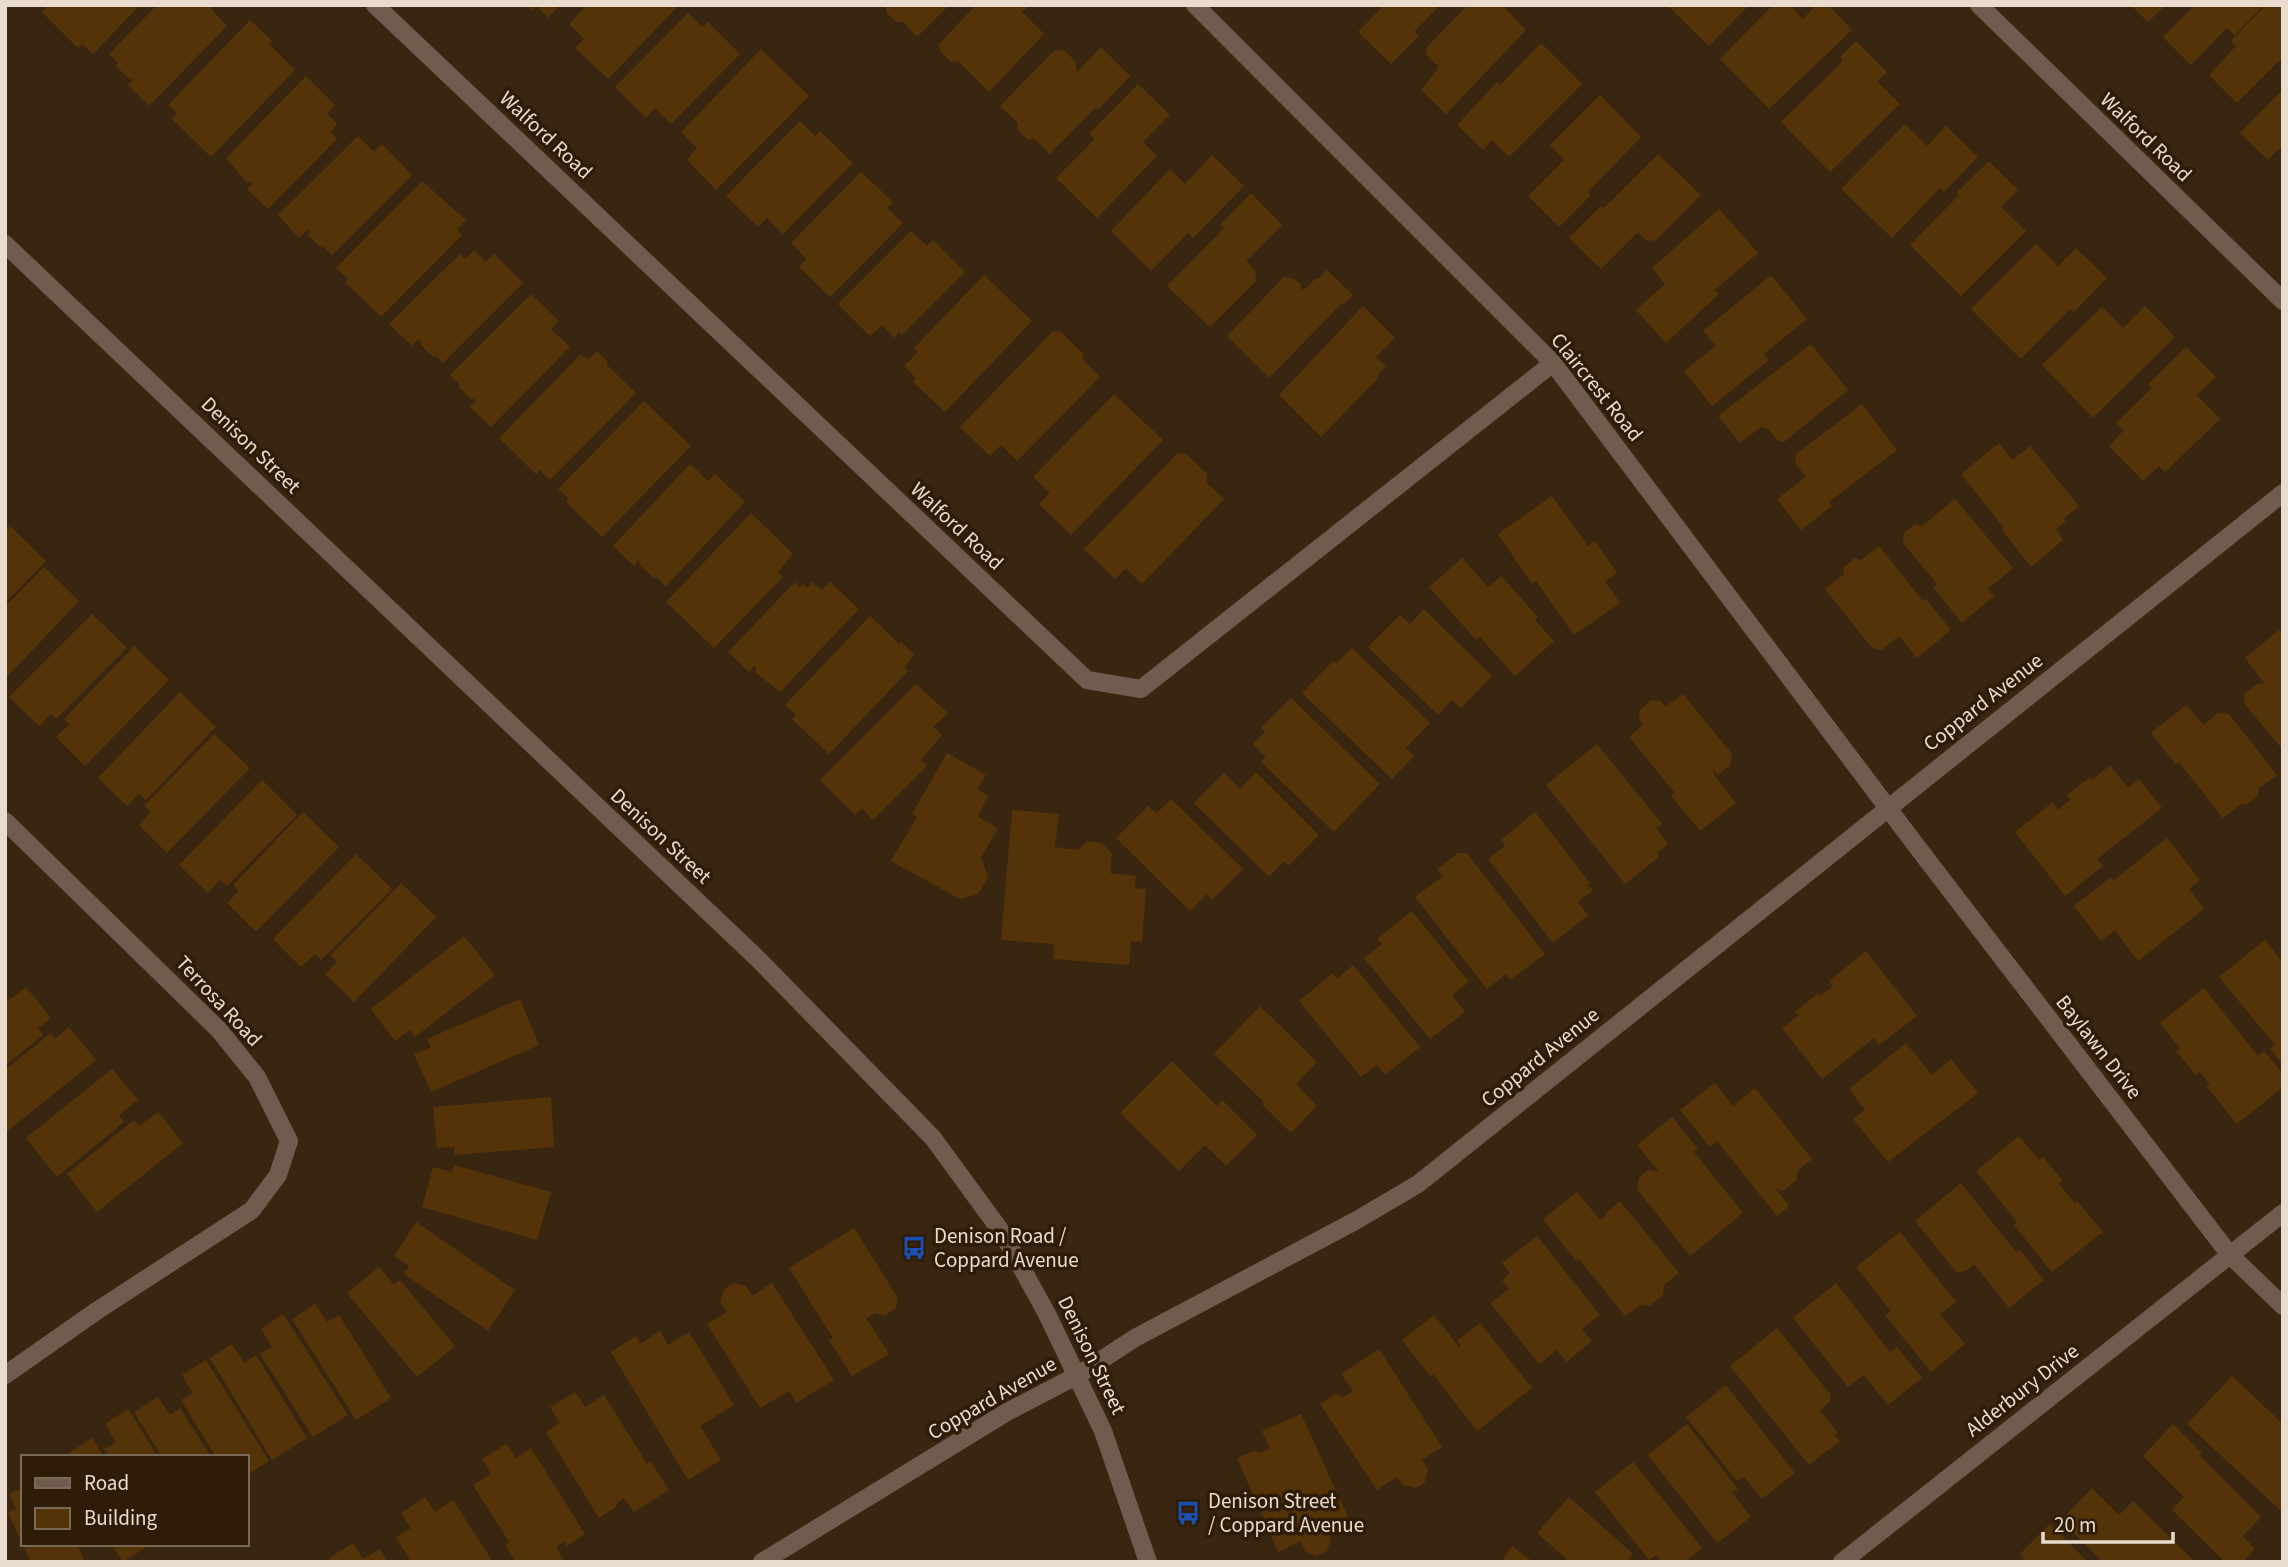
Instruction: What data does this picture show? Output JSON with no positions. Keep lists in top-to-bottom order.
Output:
{
  "streets": {
    "street": [
      "Walford Road",
      "Claircrest Road",
      "Denison Street",
      "Coppard Avenue",
      "Terrosa Road",
      "Baylawn Drive",
      "Alderbury Drive"
    ]
  },
  "crossings": [
    ["Walford Road", "Claircrest Road"],
    ["Claircrest Road", "Coppard Avenue"],
    ["Claircrest Road", "Baylawn Drive"],
    ["Denison Street", "Coppard Avenue"],
    ["Coppard Avenue", "Baylawn Drive"],
    ["Baylawn Drive", "Alderbury Drive"]
  ],
  "places": {
    "bus stop": ["Denison Road / Coppard Avenue", "Denison Street / Coppard Avenue"]
  },
  "legend": ["Road", "Building"],
  "scale_bar": "20 m"
}
